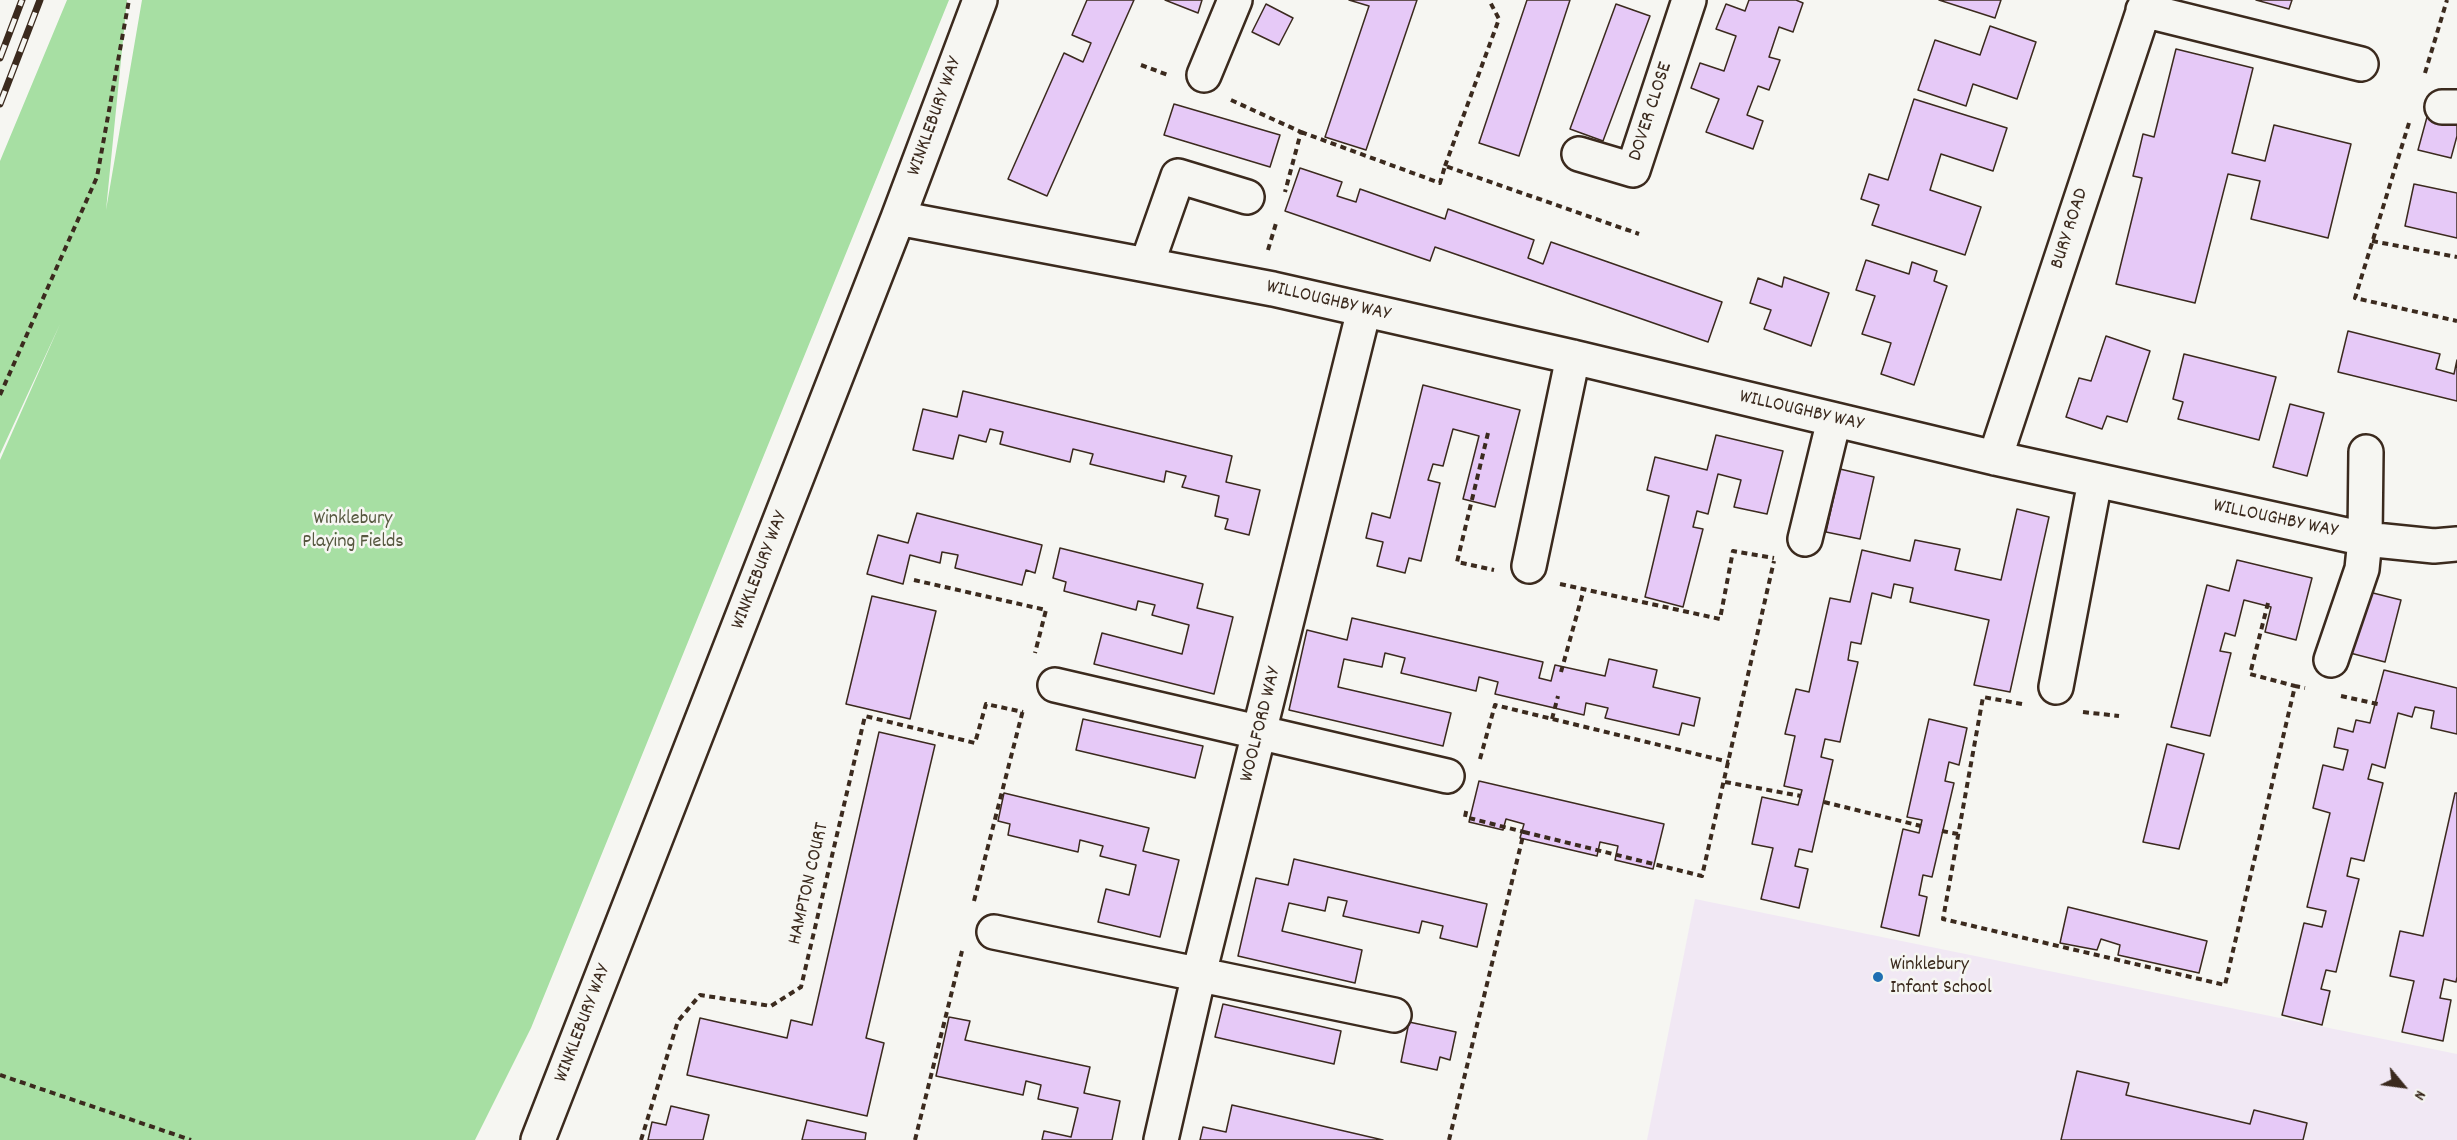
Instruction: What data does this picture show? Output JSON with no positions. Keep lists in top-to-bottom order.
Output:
{
  "streets": {
    "street": [
      "DOVER CLOSE",
      "WINKLEBURY WAY",
      "BURY ROAD",
      "WILLOUGHBY WAY",
      "WOOLFORD WAY"
    ],
    "path": ["HAMPTON COURT"]
  },
  "crossings": [
    ["WINKLEBURY WAY", "WILLOUGHBY WAY"],
    ["BURY ROAD", "WILLOUGHBY WAY"],
    ["WILLOUGHBY WAY", "WOOLFORD WAY"]
  ],
  "parks": ["Winklebury Playing Fields"],
  "places": ["Winklebury Infant School"],
  "north": "bottom right"
}
